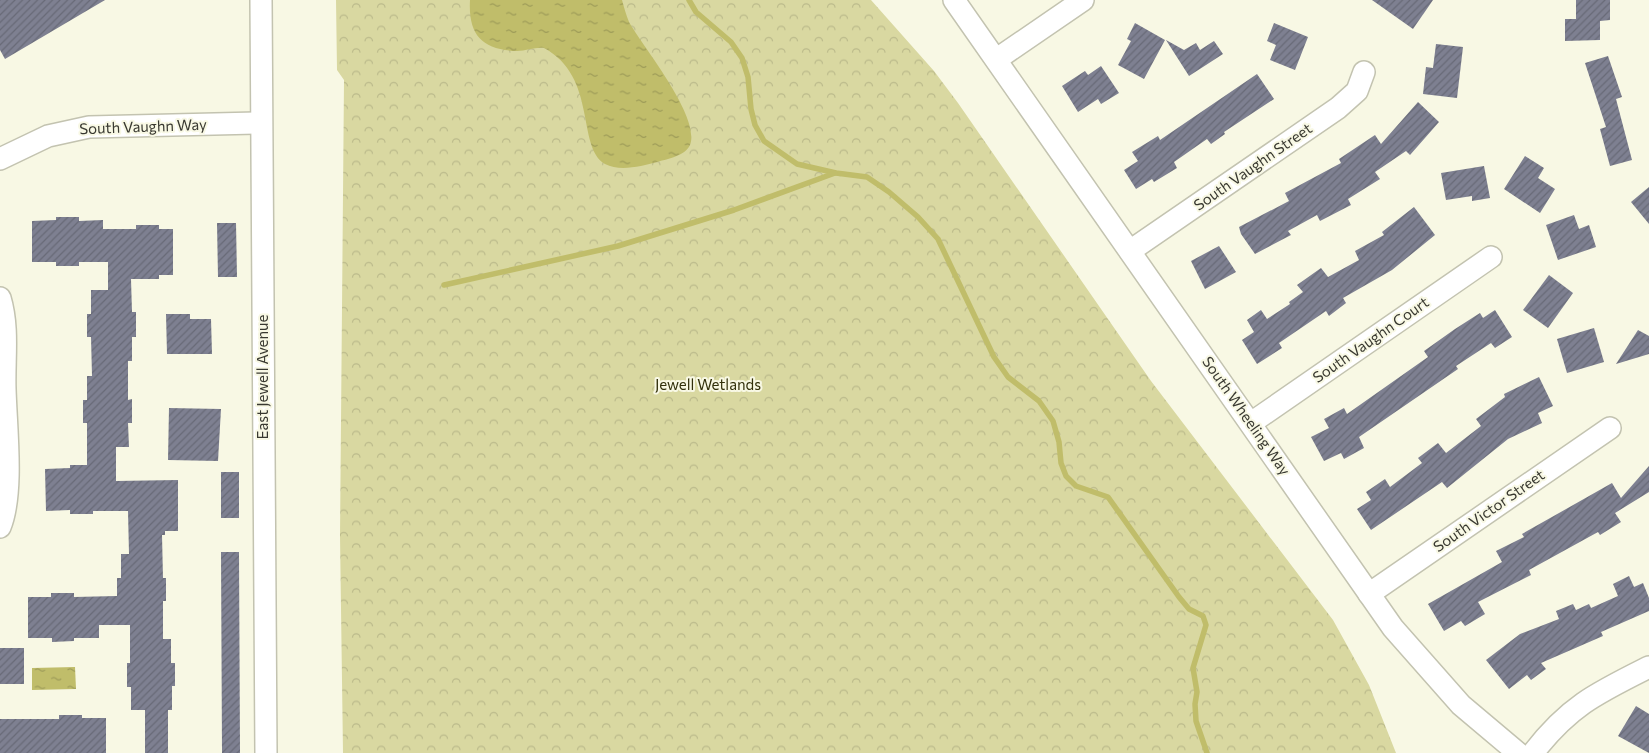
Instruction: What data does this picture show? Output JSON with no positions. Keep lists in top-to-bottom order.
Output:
{
  "streets": {
    "street": [
      "South Vaughn Way",
      "South Vaughn Street",
      "South Vaughn Court",
      "East Jewell Avenue",
      "South Wheeling Way",
      "South Victor Street"
    ]
  },
  "crossings": [
    ["South Vaughn Way", "East Jewell Avenue"],
    ["South Vaughn Street", "South Wheeling Way"],
    ["South Vaughn Court", "South Wheeling Way"],
    ["South Wheeling Way", "South Victor Street"]
  ],
  "parks": ["Jewell Wetlands"]
}
